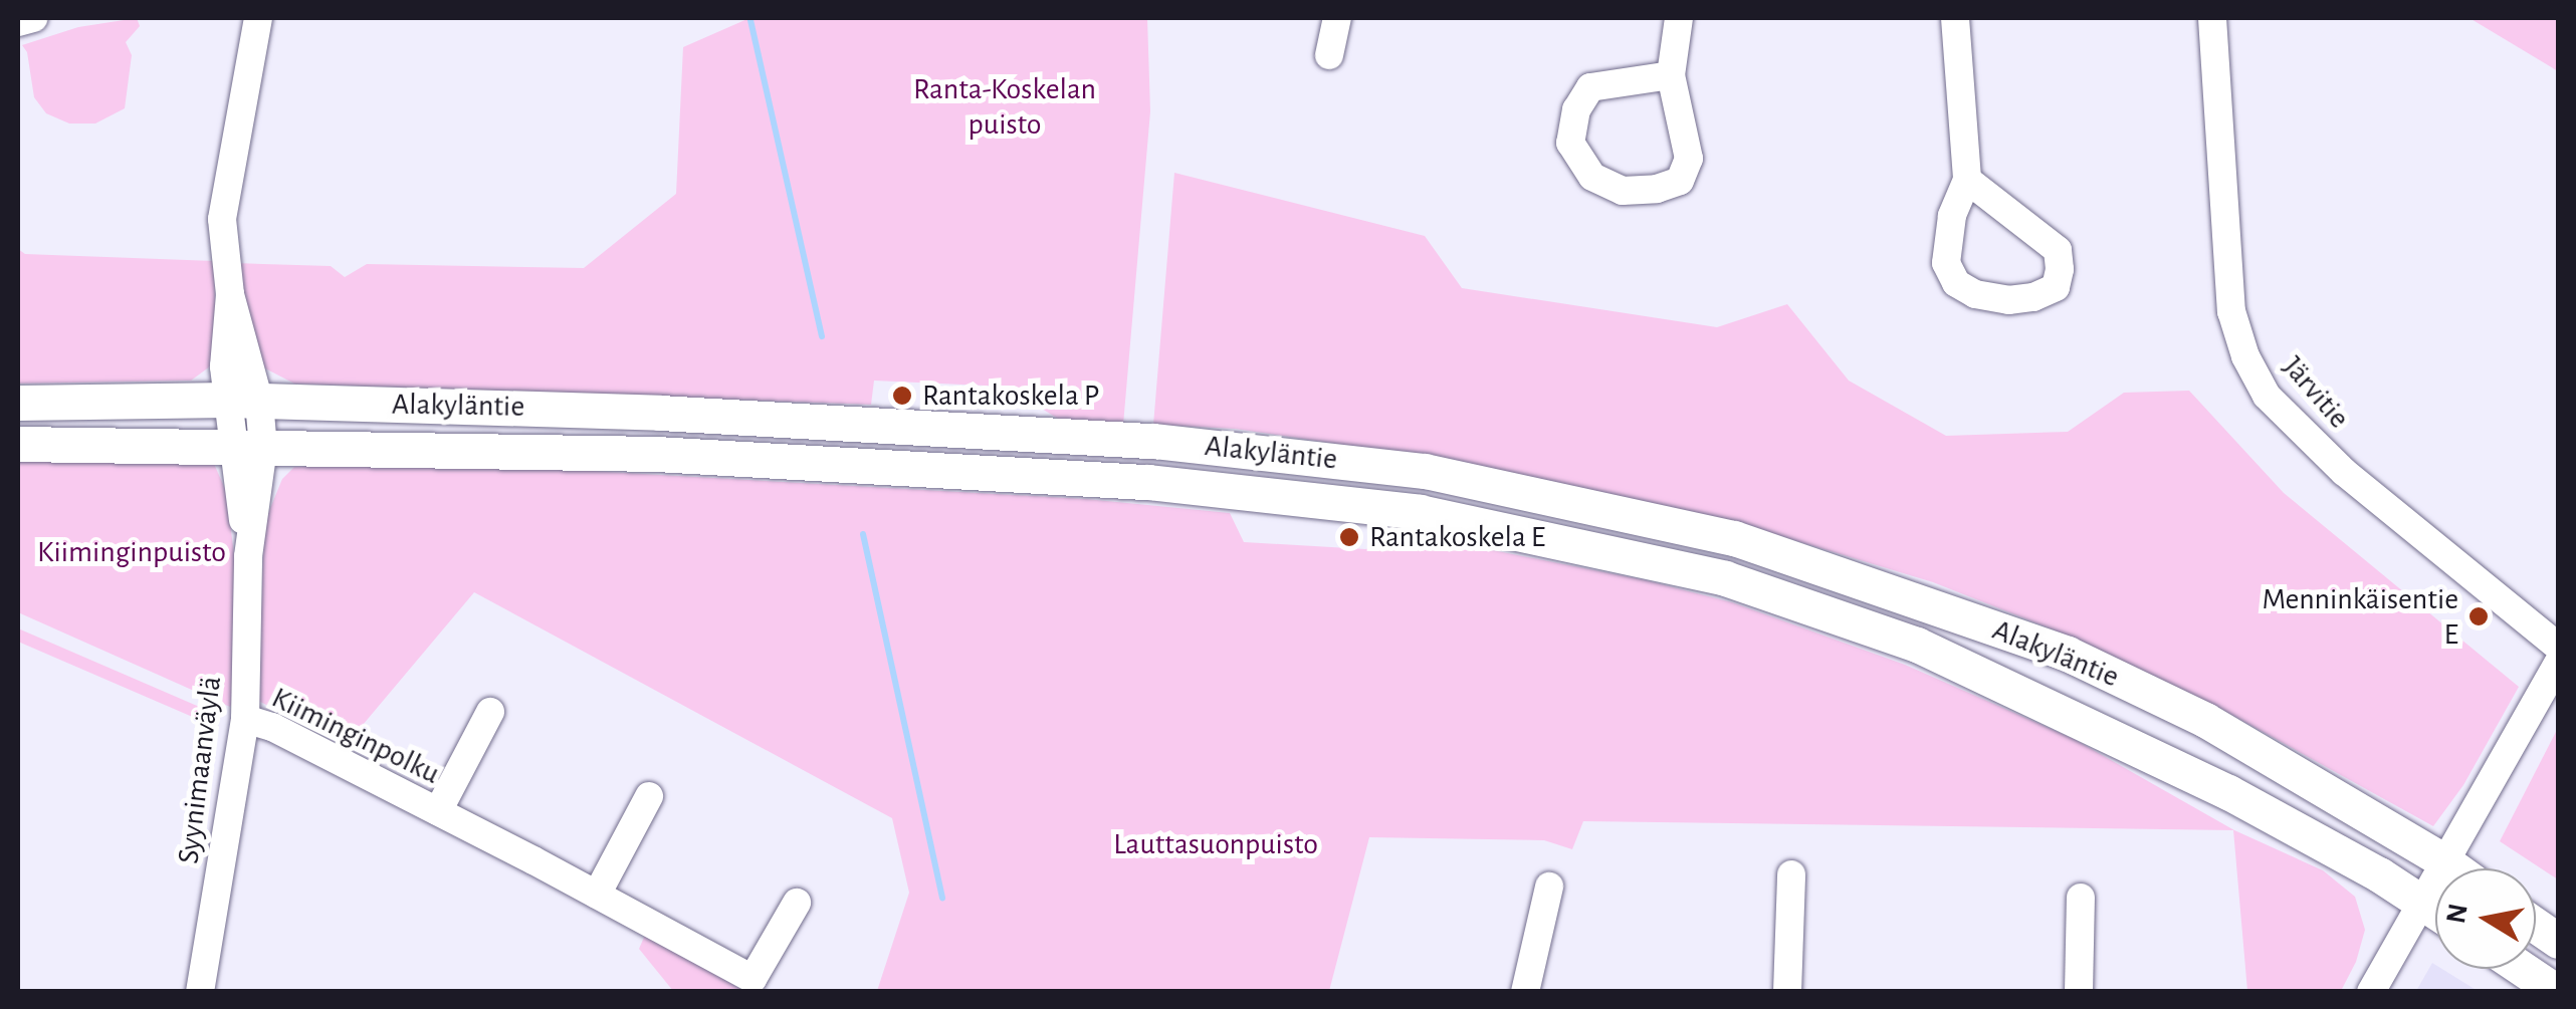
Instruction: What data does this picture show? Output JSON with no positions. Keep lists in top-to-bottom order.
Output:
{
  "streets": {
    "main road": ["Alakyläntie"],
    "street": ["Järvitie", "Kiiminginpolku", "Syynimaanväylä"]
  },
  "crossings": [
    ["Alakyläntie", "Syynimaanväylä"],
    ["Kiiminginpolku", "Syynimaanväylä"]
  ],
  "parks": ["Ranta-Koskelan puisto", "Kiiminginpuisto", "Lauttasuonpuisto"],
  "places": ["Rantakoskela P", "Rantakoskela E", "Menninkäisentie E"],
  "north": "left"
}
